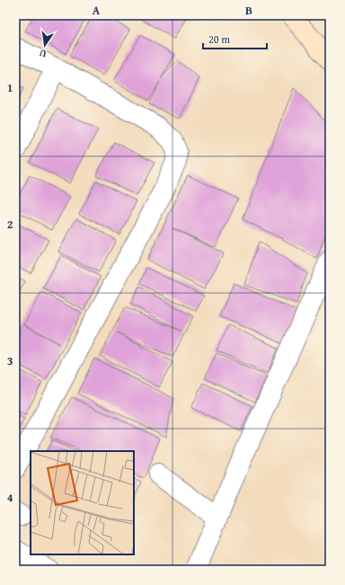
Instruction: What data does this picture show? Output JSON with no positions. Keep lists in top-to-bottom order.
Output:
{
  "scale_bar": "20 m",
  "north": "bottom",
  "grid": {
    "columns": ["A", "B"],
    "rows": [
      "1",
      "2",
      "3",
      "4"
    ]
  }
}
